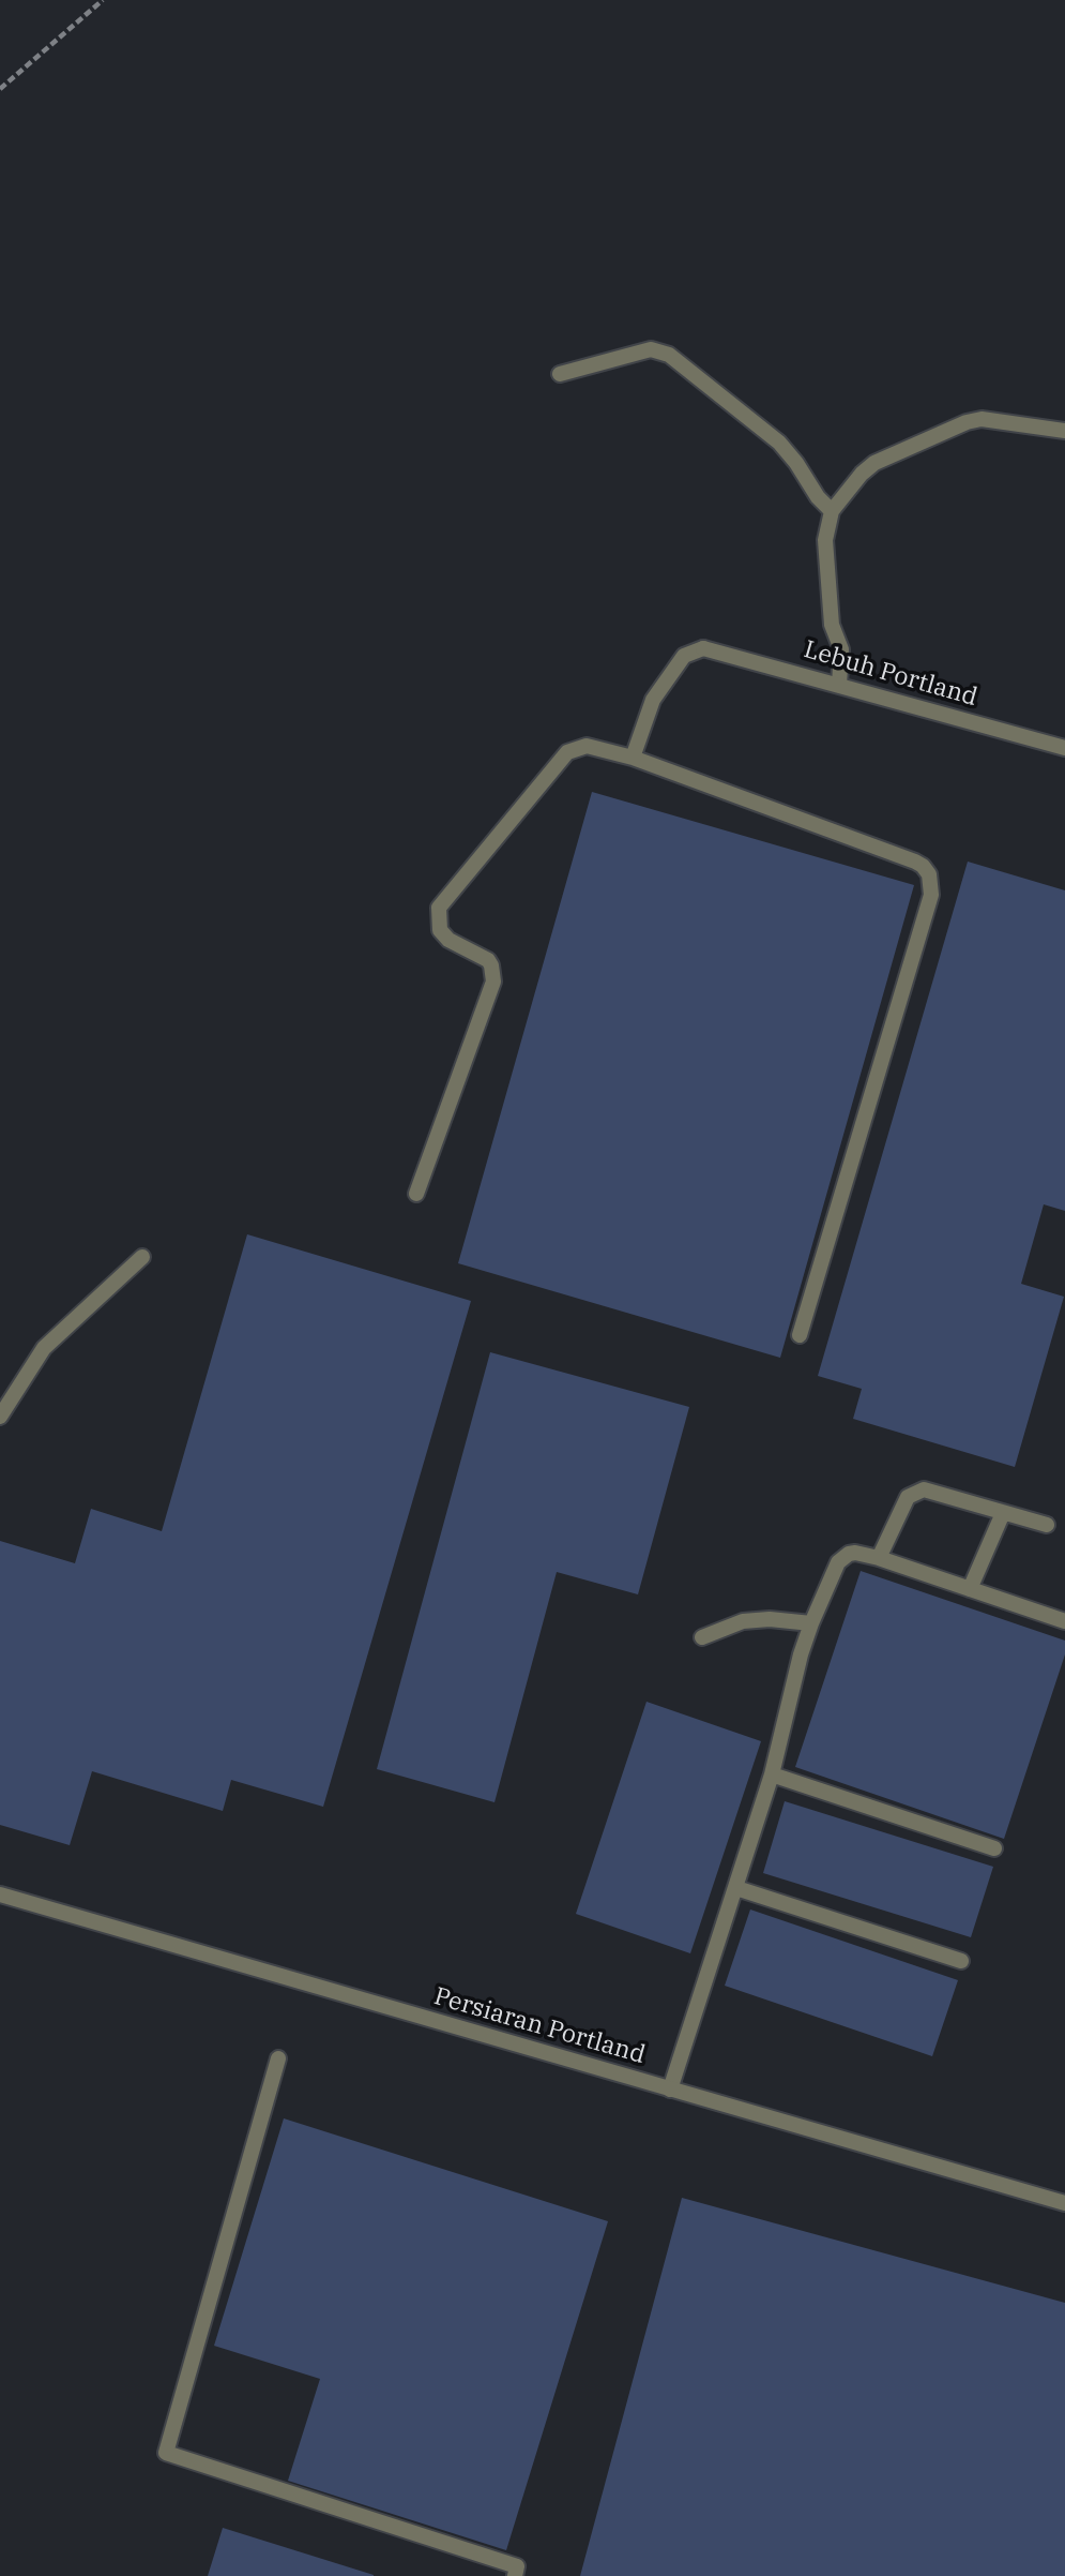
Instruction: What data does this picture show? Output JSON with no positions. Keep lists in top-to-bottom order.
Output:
{
  "streets": {
    "street": ["Lebuh Portland", "Persiaran Portland"]
  }
}
